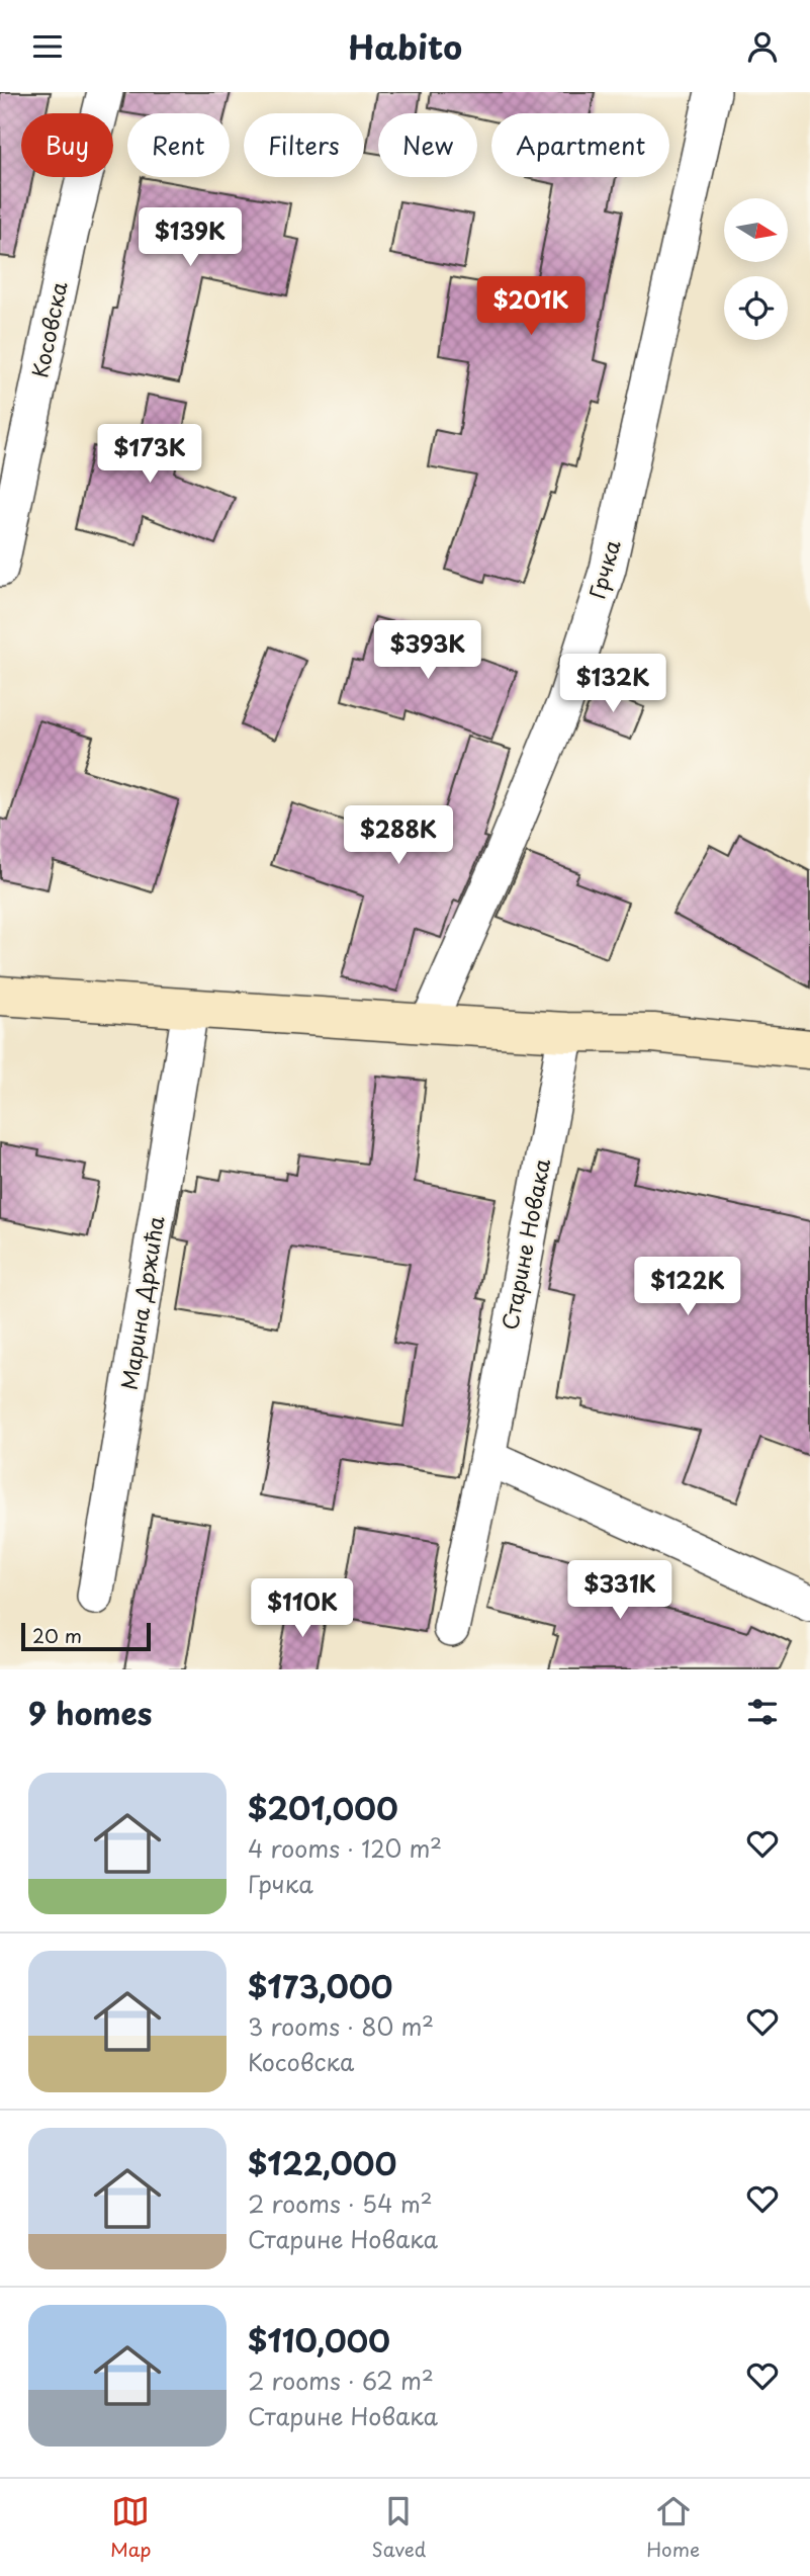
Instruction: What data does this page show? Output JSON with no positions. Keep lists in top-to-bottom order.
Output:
{
  "streets": {
    "street": [
      "Косовска",
      "Грчка",
      "Старине Новака",
      "Марина Држића"
    ]
  },
  "scale_bar": "20 m",
  "north": "right",
  "page": {
    "header": "Habito",
    "chip": [
      "Buy",
      "Rent",
      "Filters",
      "New",
      "Apartment"
    ],
    "price": [
      "$139K",
      "$201K",
      "$173K",
      "$393K",
      "$132K",
      "$288K",
      "$122K",
      "$331K",
      "$110K"
    ],
    "scale": "20 m",
    "heading": "9 homes",
    "list": [
      {
        "name": "$201,000",
        "note": "4 rooms · 120 m² · Грчка"
      },
      {
        "name": "$173,000",
        "note": "3 rooms · 80 m² · Косовска"
      },
      {
        "name": "$122,000",
        "note": "2 rooms · 54 m² · Старине Новака"
      },
      {
        "name": "$110,000",
        "note": "2 rooms · 62 m² · Старине Новака"
      }
    ],
    "tabs": ["Map", "Saved", "Home"]
  }
}
